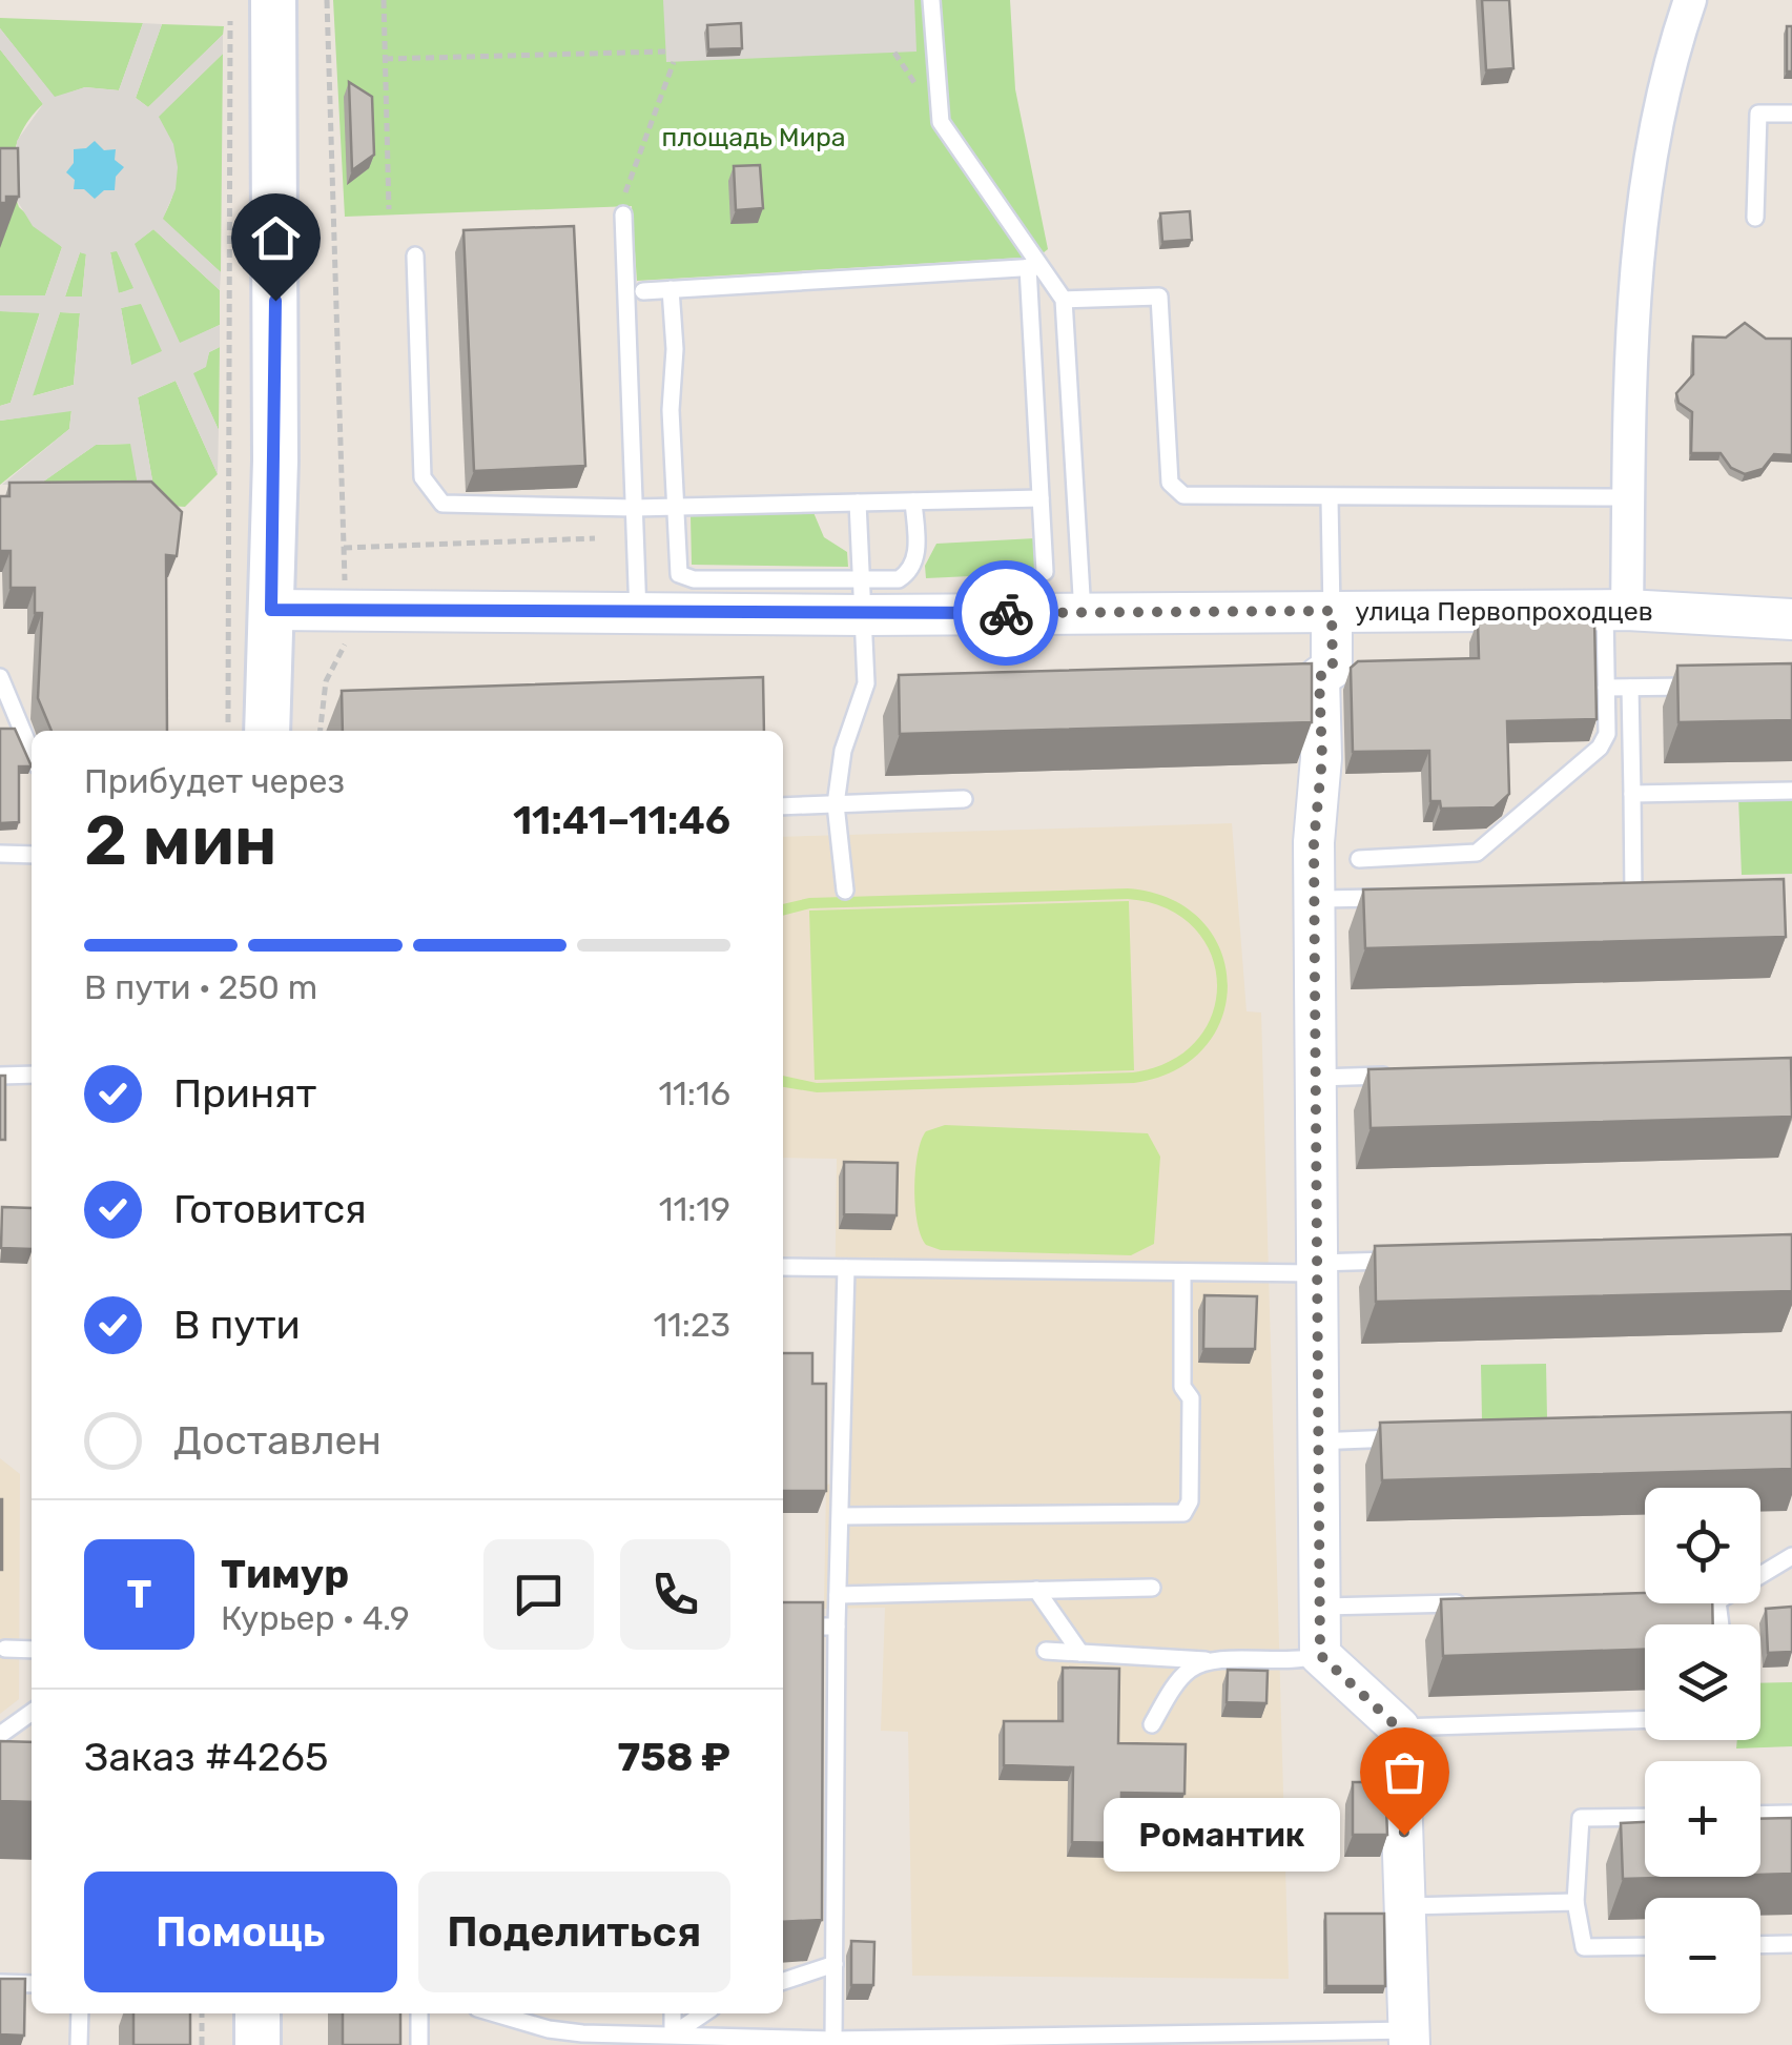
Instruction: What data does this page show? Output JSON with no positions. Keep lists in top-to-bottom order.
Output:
{
  "streets": {
    "street": ["улица Первопроходцев"]
  },
  "parks": ["площадь Мира"],
  "places": ["Романтик"],
  "page": {
    "heading": ["2 мин", "Прибудет через", "11:41–11:46"],
    "panel": [
      "Тимур",
      "Курьер · 4.9",
      "Заказ #4265",
      "758 ₽"
    ],
    "bar": "В пути · 250 m",
    "list": [
      ["Принят", "11:16"],
      ["Готовится", "11:19"],
      ["В пути", "11:23"],
      "Доставлен"
    ],
    "map_buttons": ["+", "−"],
    "round": "Т",
    "bubble": "Романтик",
    "buttons": ["Помощь", "Поделиться"]
  }
}
